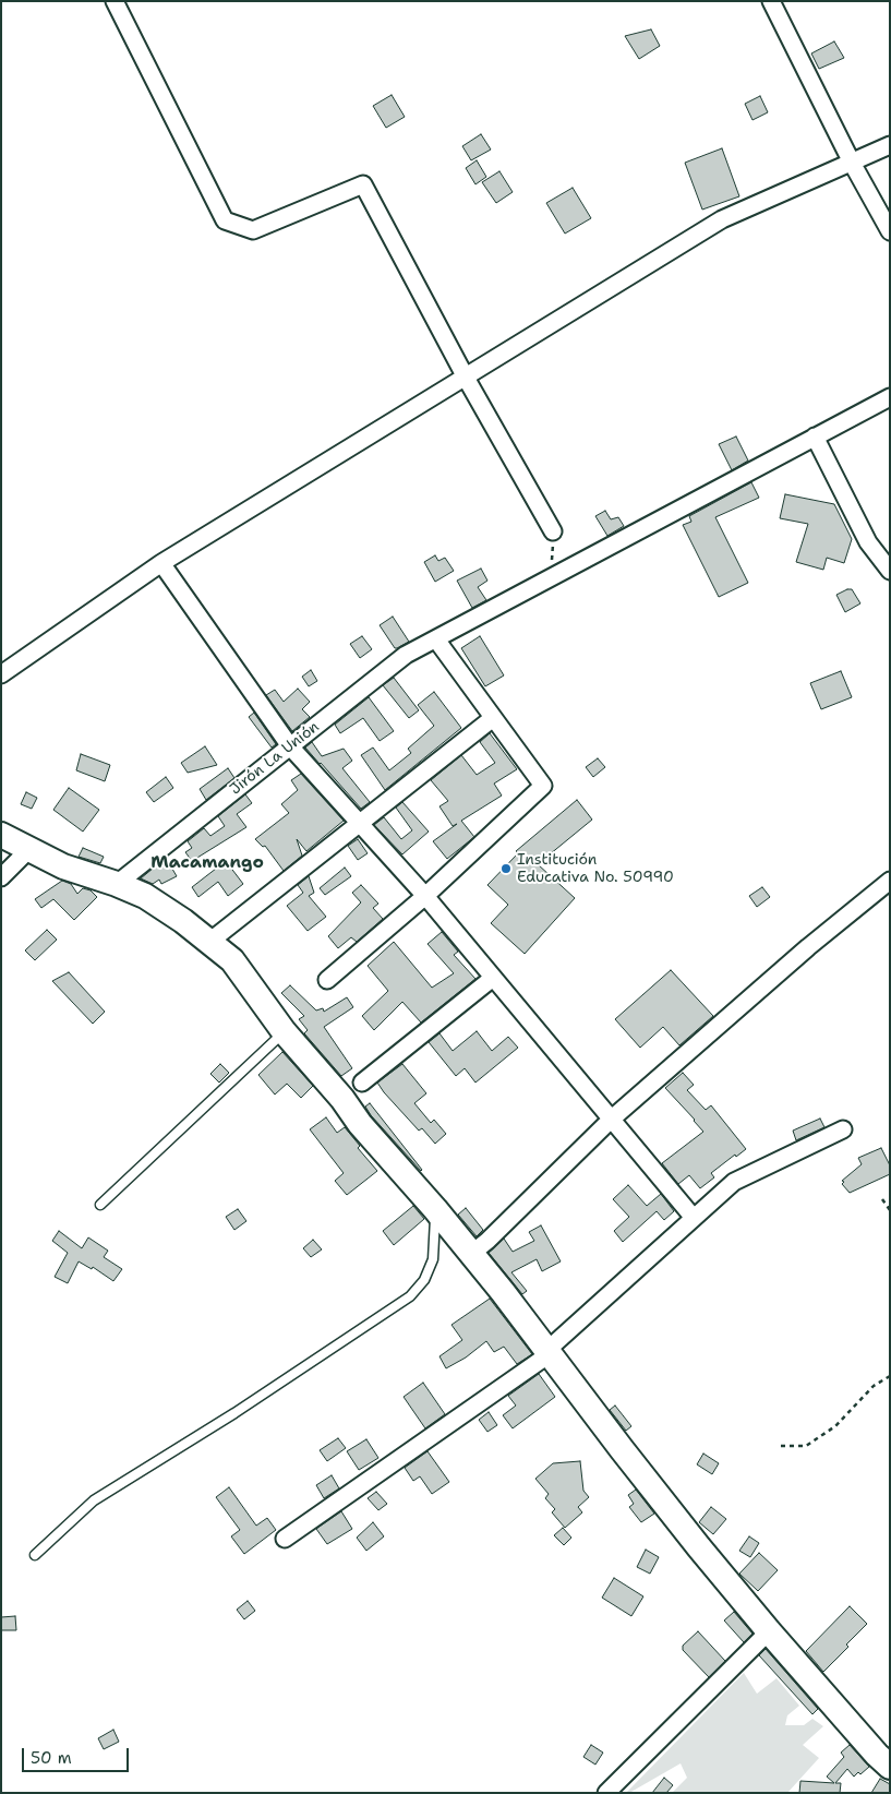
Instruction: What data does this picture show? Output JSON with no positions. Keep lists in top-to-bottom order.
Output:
{
  "streets": {
    "street": ["Jirón La Unión"]
  },
  "districts": ["Macamango"],
  "places": ["Institución Educativa No. 50990"],
  "scale_bar": "50 m"
}
